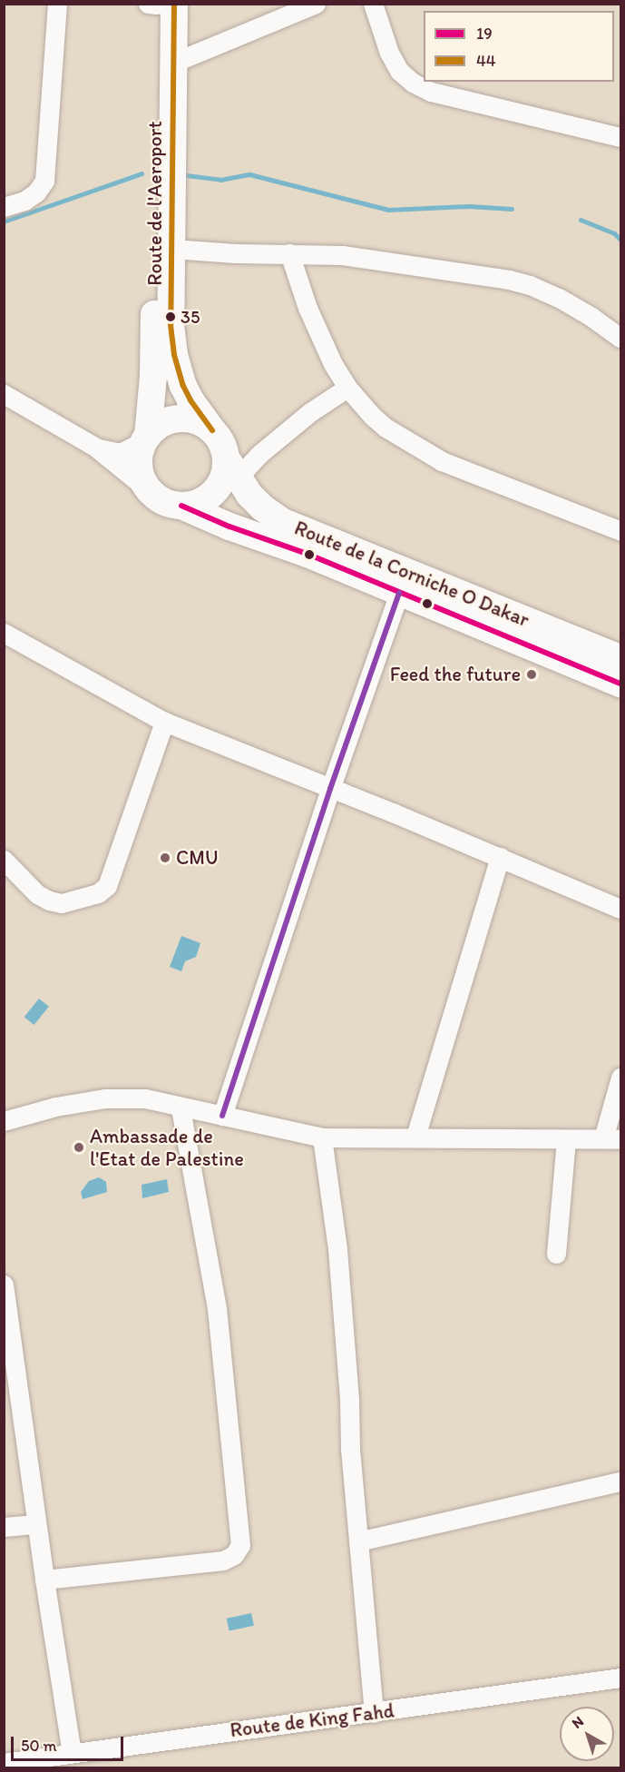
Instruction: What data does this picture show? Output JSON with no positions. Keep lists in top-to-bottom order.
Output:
{
  "streets": {
    "highway": ["Route de l'Aeroport", "Route de la Corniche O Dakar"],
    "street": ["Route de King Fahd"]
  },
  "crossings": [
    ["Route de l'Aeroport", "Route de la Corniche O Dakar"]
  ],
  "places": [
    "35",
    "Feed the future",
    "CMU",
    "Ambassade de l'Etat de Palestine"
  ],
  "lines": ["transit line 44", "transit line 19"],
  "legend": ["19", "44"],
  "scale_bar": "50 m",
  "north": "top left"
}
